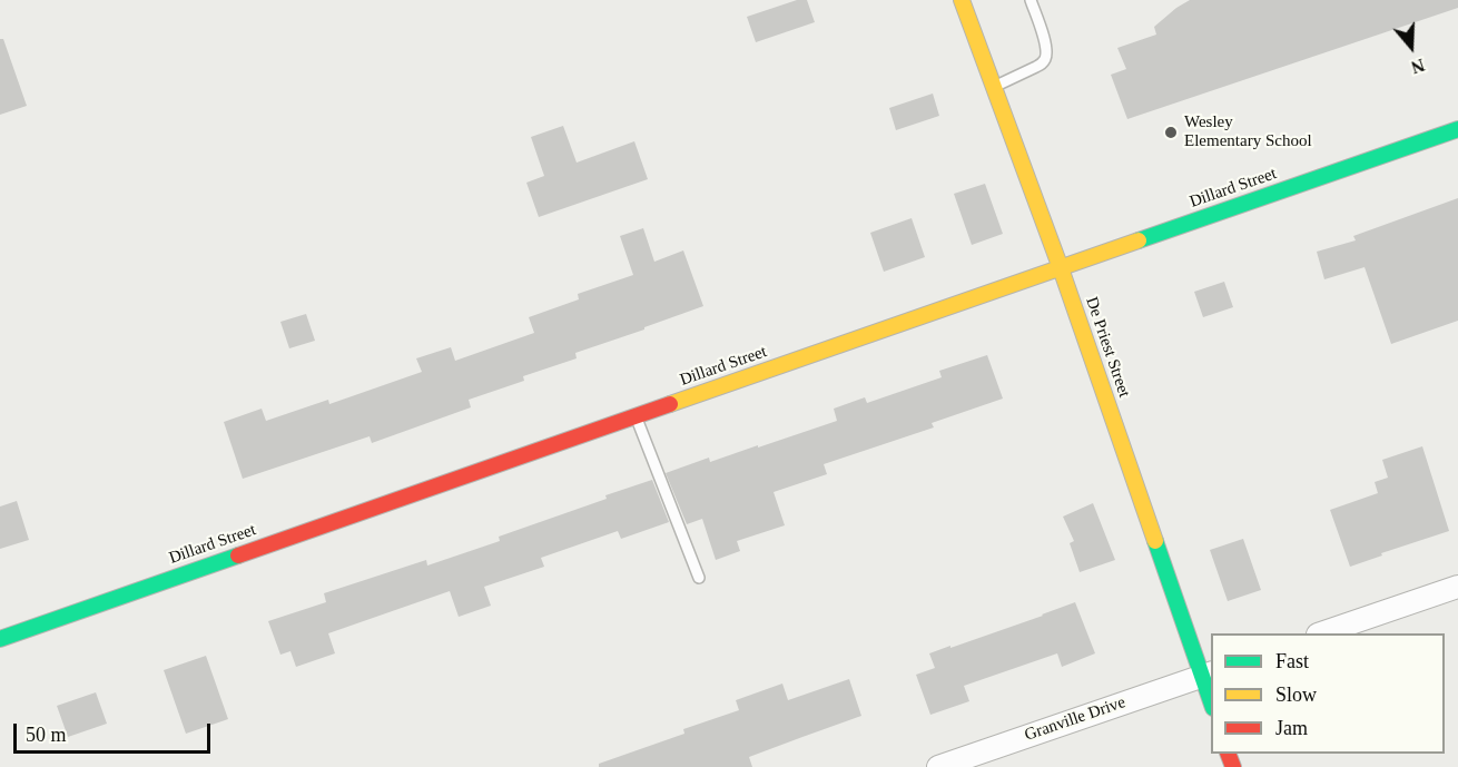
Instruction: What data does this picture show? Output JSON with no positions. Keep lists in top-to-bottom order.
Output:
{
  "streets": {
    "street": ["Dillard Street", "De Priest Street", "Granville Drive"]
  },
  "crossings": [
    ["Dillard Street", "De Priest Street"],
    ["De Priest Street", "Granville Drive"]
  ],
  "places": ["Wesley Elementary School"],
  "legend": ["Fast", "Slow", "Jam"],
  "scale_bar": "50 m",
  "north": "bottom"
}
